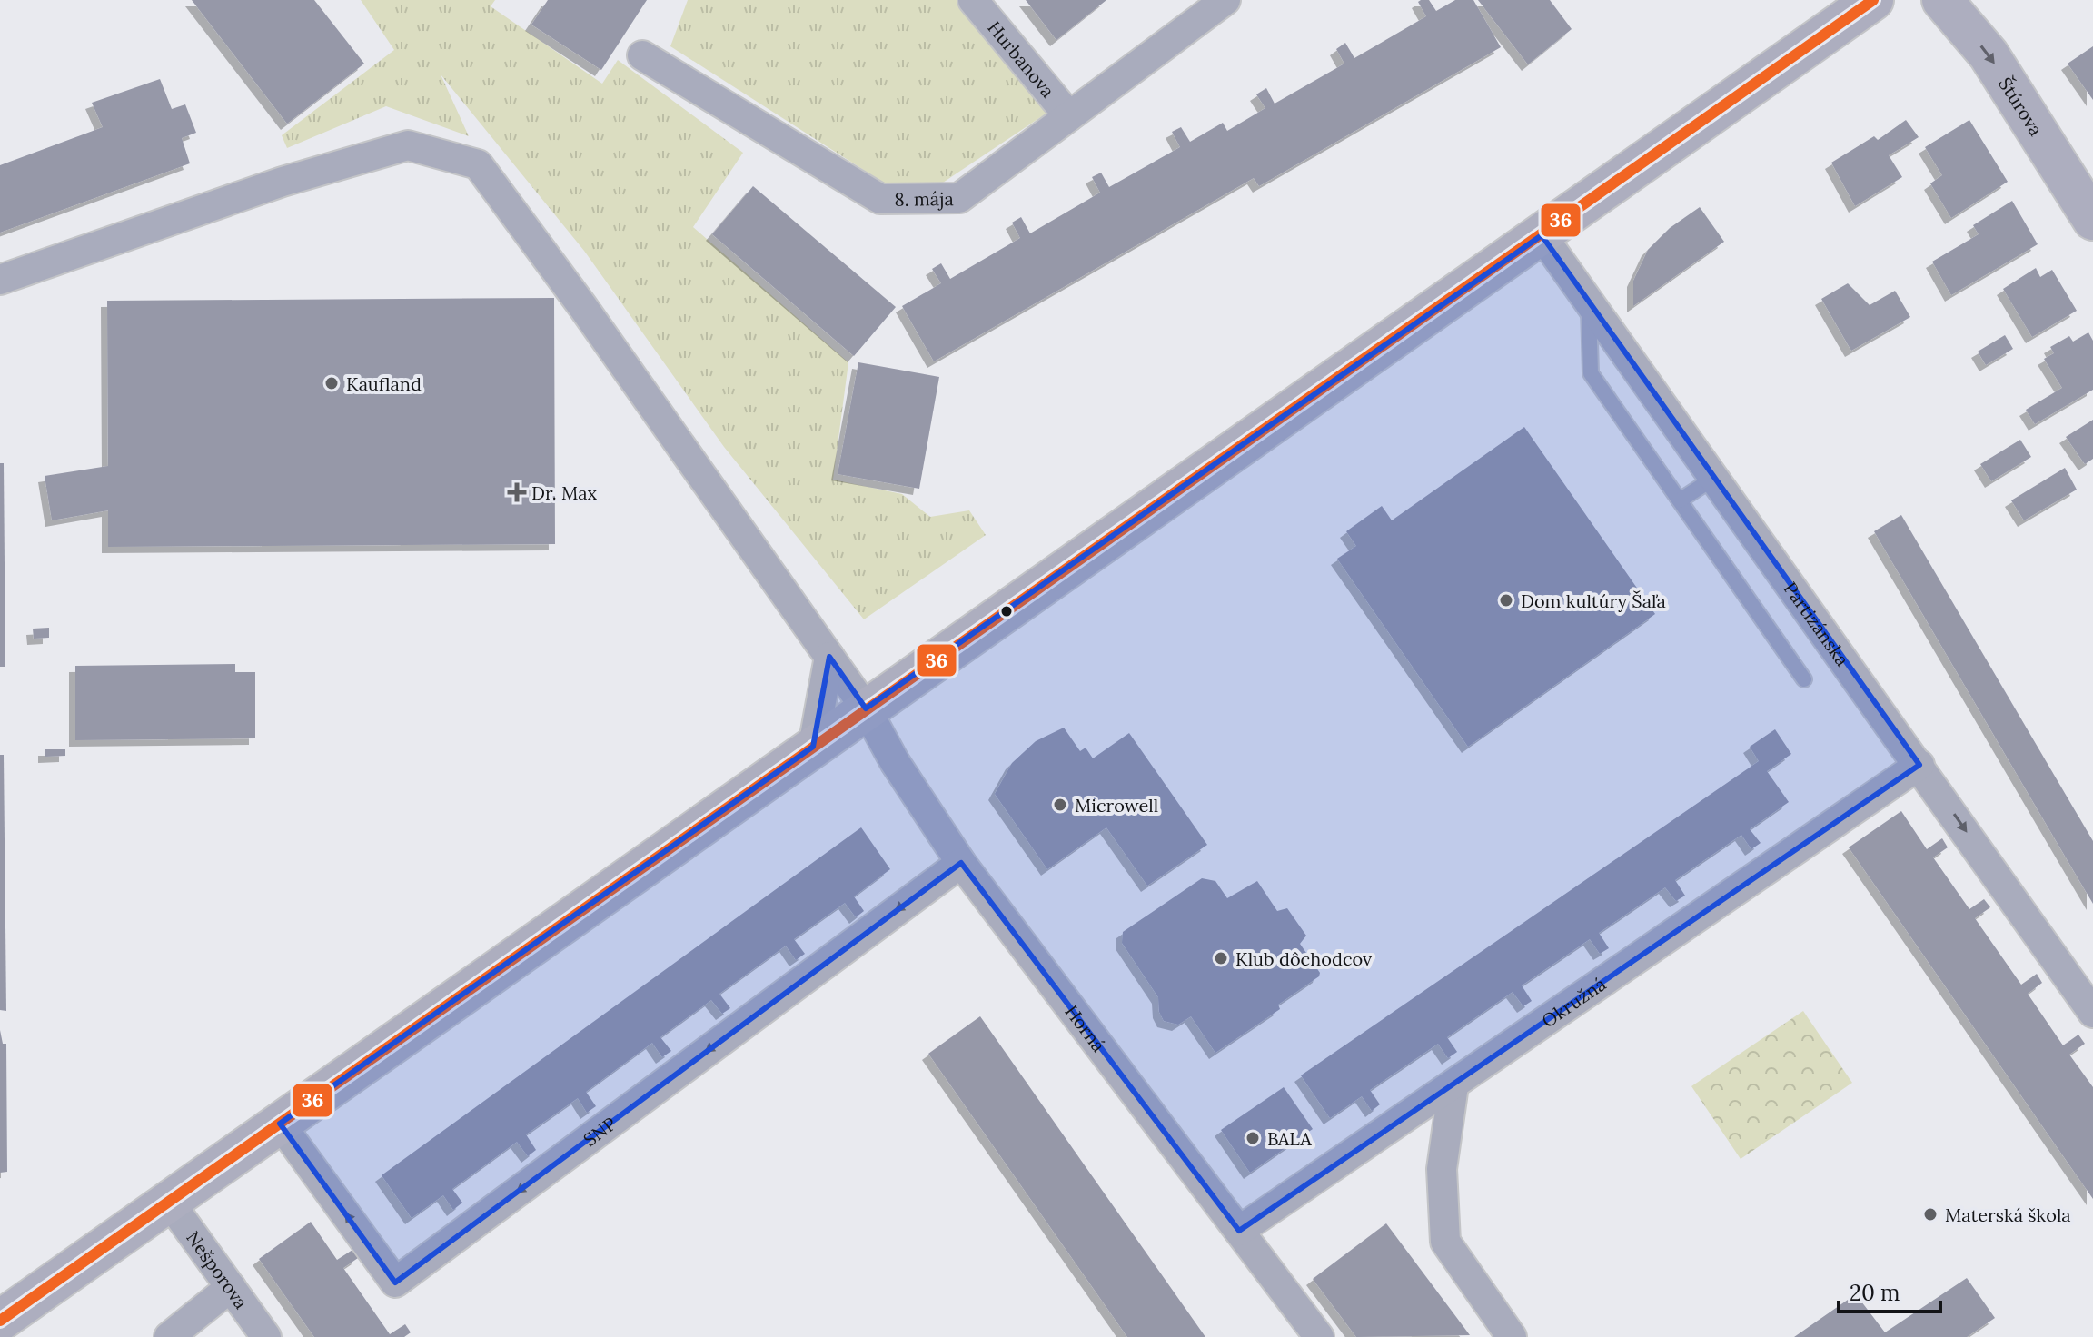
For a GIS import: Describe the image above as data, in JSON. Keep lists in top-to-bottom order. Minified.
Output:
{"streets":{"main road":["Štúrova"],"street":["Hurbanova","8. mája","Partizánska","Okružná","Horná","SNP","Nešporova"]},"crossings":[["Hurbanova","8. mája"],["Partizánska","Okružná"],["Okružná","Horná"],["Horná","SNP"]],"one_way":["Štúrova","SNP"],"places":{"other":["Kaufland","Dom kultúry Šaľa","Microwell","Klub dôchodcov","BALA","Materská škola"],"health":["Dr. Max"]},"lines":["transit line 36"],"scale_bar":"20 m"}
